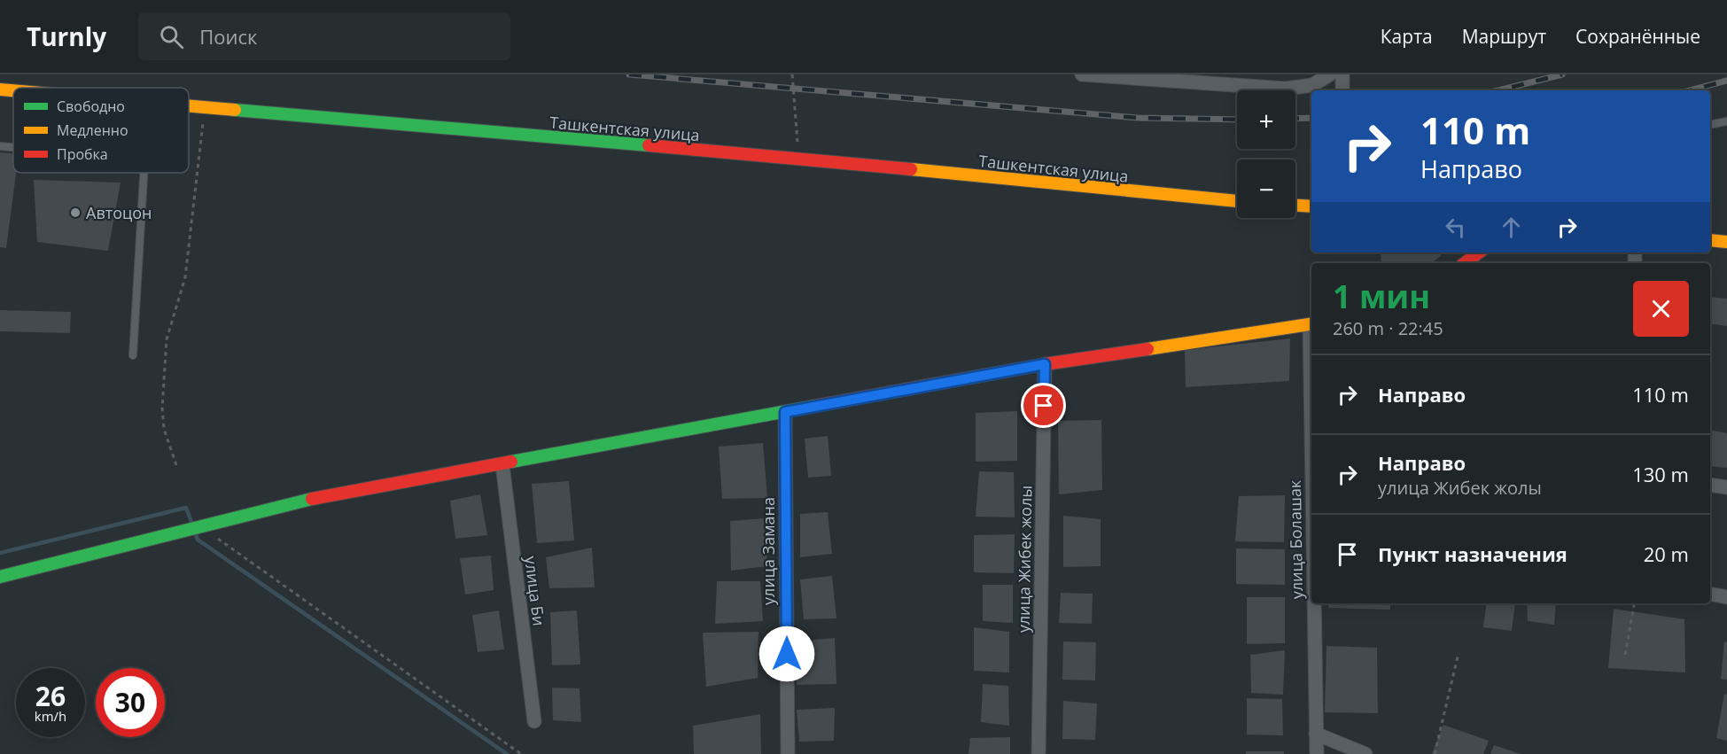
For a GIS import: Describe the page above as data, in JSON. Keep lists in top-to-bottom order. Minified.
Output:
{"streets":{"main road":["Ташкентская улица"],"street":["улица Болашак","улица Замана","улица Жибек жолы","улица Би"]},"places":["Автоцон"],"legend":["Свободно","Медленно","Пробка"],"page":{"header":"Turnly","search":"Поиск","nav":["Карта","Маршрут","Сохранённые"],"map_buttons":["+","−"],"turn":["110 m","Направо"],"heading":["1 мин","260 m · 22:45"],"list":[{"name":"Направо","value":"110 m"},{"name":"Направо","note":"улица Жибек жолы","value":"130 m"},{"name":"Пункт назначения","value":"20 m"}],"speed":"26 km/h","limit":"30"}}
